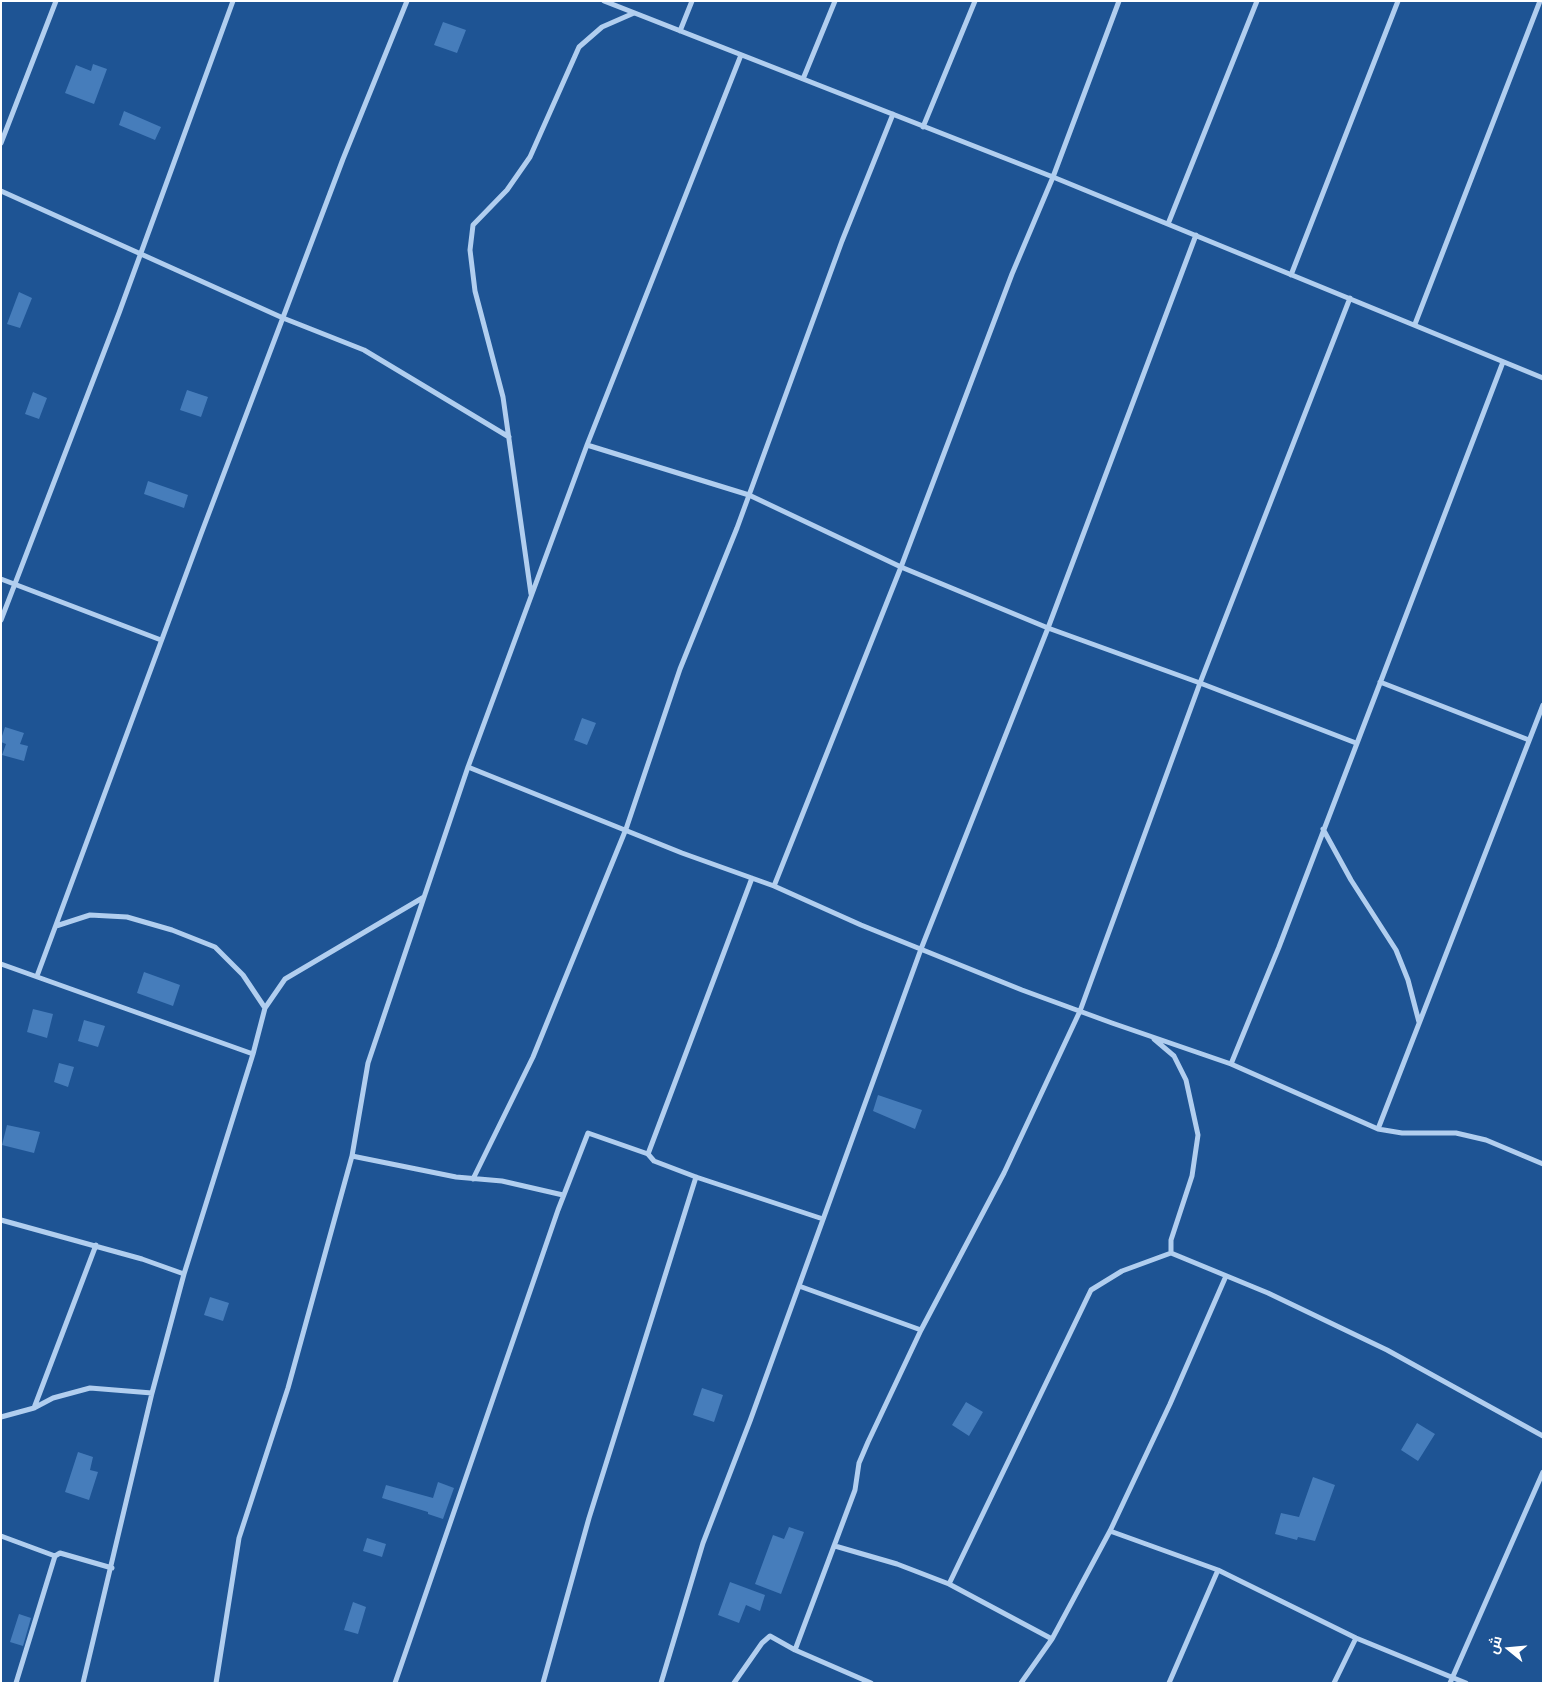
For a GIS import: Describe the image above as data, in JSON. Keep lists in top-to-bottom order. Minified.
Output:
{"north":"left"}
